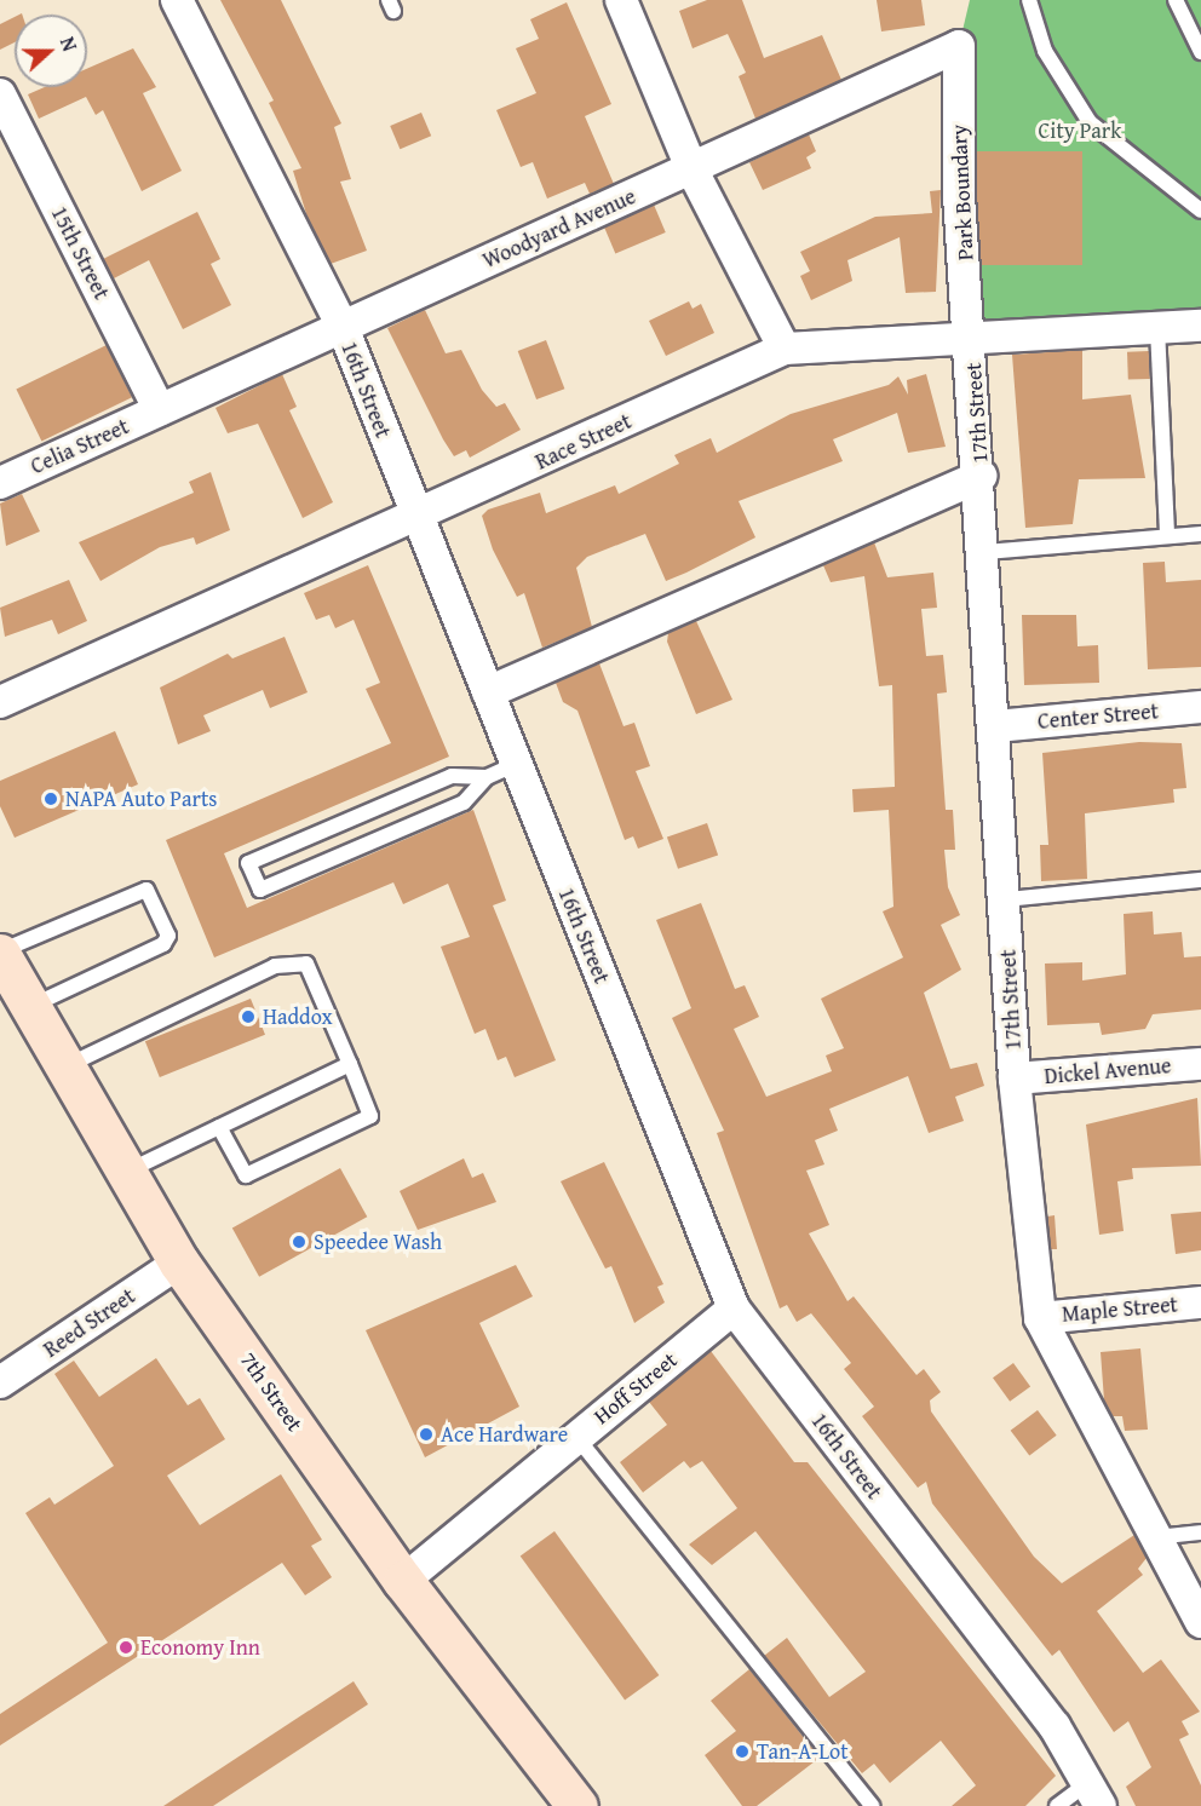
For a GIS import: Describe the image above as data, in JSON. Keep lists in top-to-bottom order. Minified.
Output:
{"streets":{"main road":["7th Street"],"street":["Park Boundary","Woodyard Avenue","15th Street","16th Street","17th Street","Race Street","Celia Street","Center Street","Dickel Avenue","Maple Street","Reed Street","Hoff Street"]},"crossings":[["Park Boundary","Woodyard Avenue"],["Park Boundary","17th Street"],["Park Boundary","Race Street"],["Woodyard Avenue","15th Street"],["Woodyard Avenue","16th Street"],["Woodyard Avenue","Celia Street"],["15th Street","Celia Street"],["16th Street","Race Street"],["16th Street","Hoff Street"],["17th Street","Race Street"],["17th Street","Center Street"],["17th Street","Dickel Avenue"],["17th Street","Maple Street"],["Reed Street","7th Street"],["Hoff Street","7th Street"]],"parks":["City Park"],"places":["NAPA Auto Parts","Haddox","Speedee Wash","Ace Hardware","Economy Inn","Tan-A-Lot"],"north":"right"}
